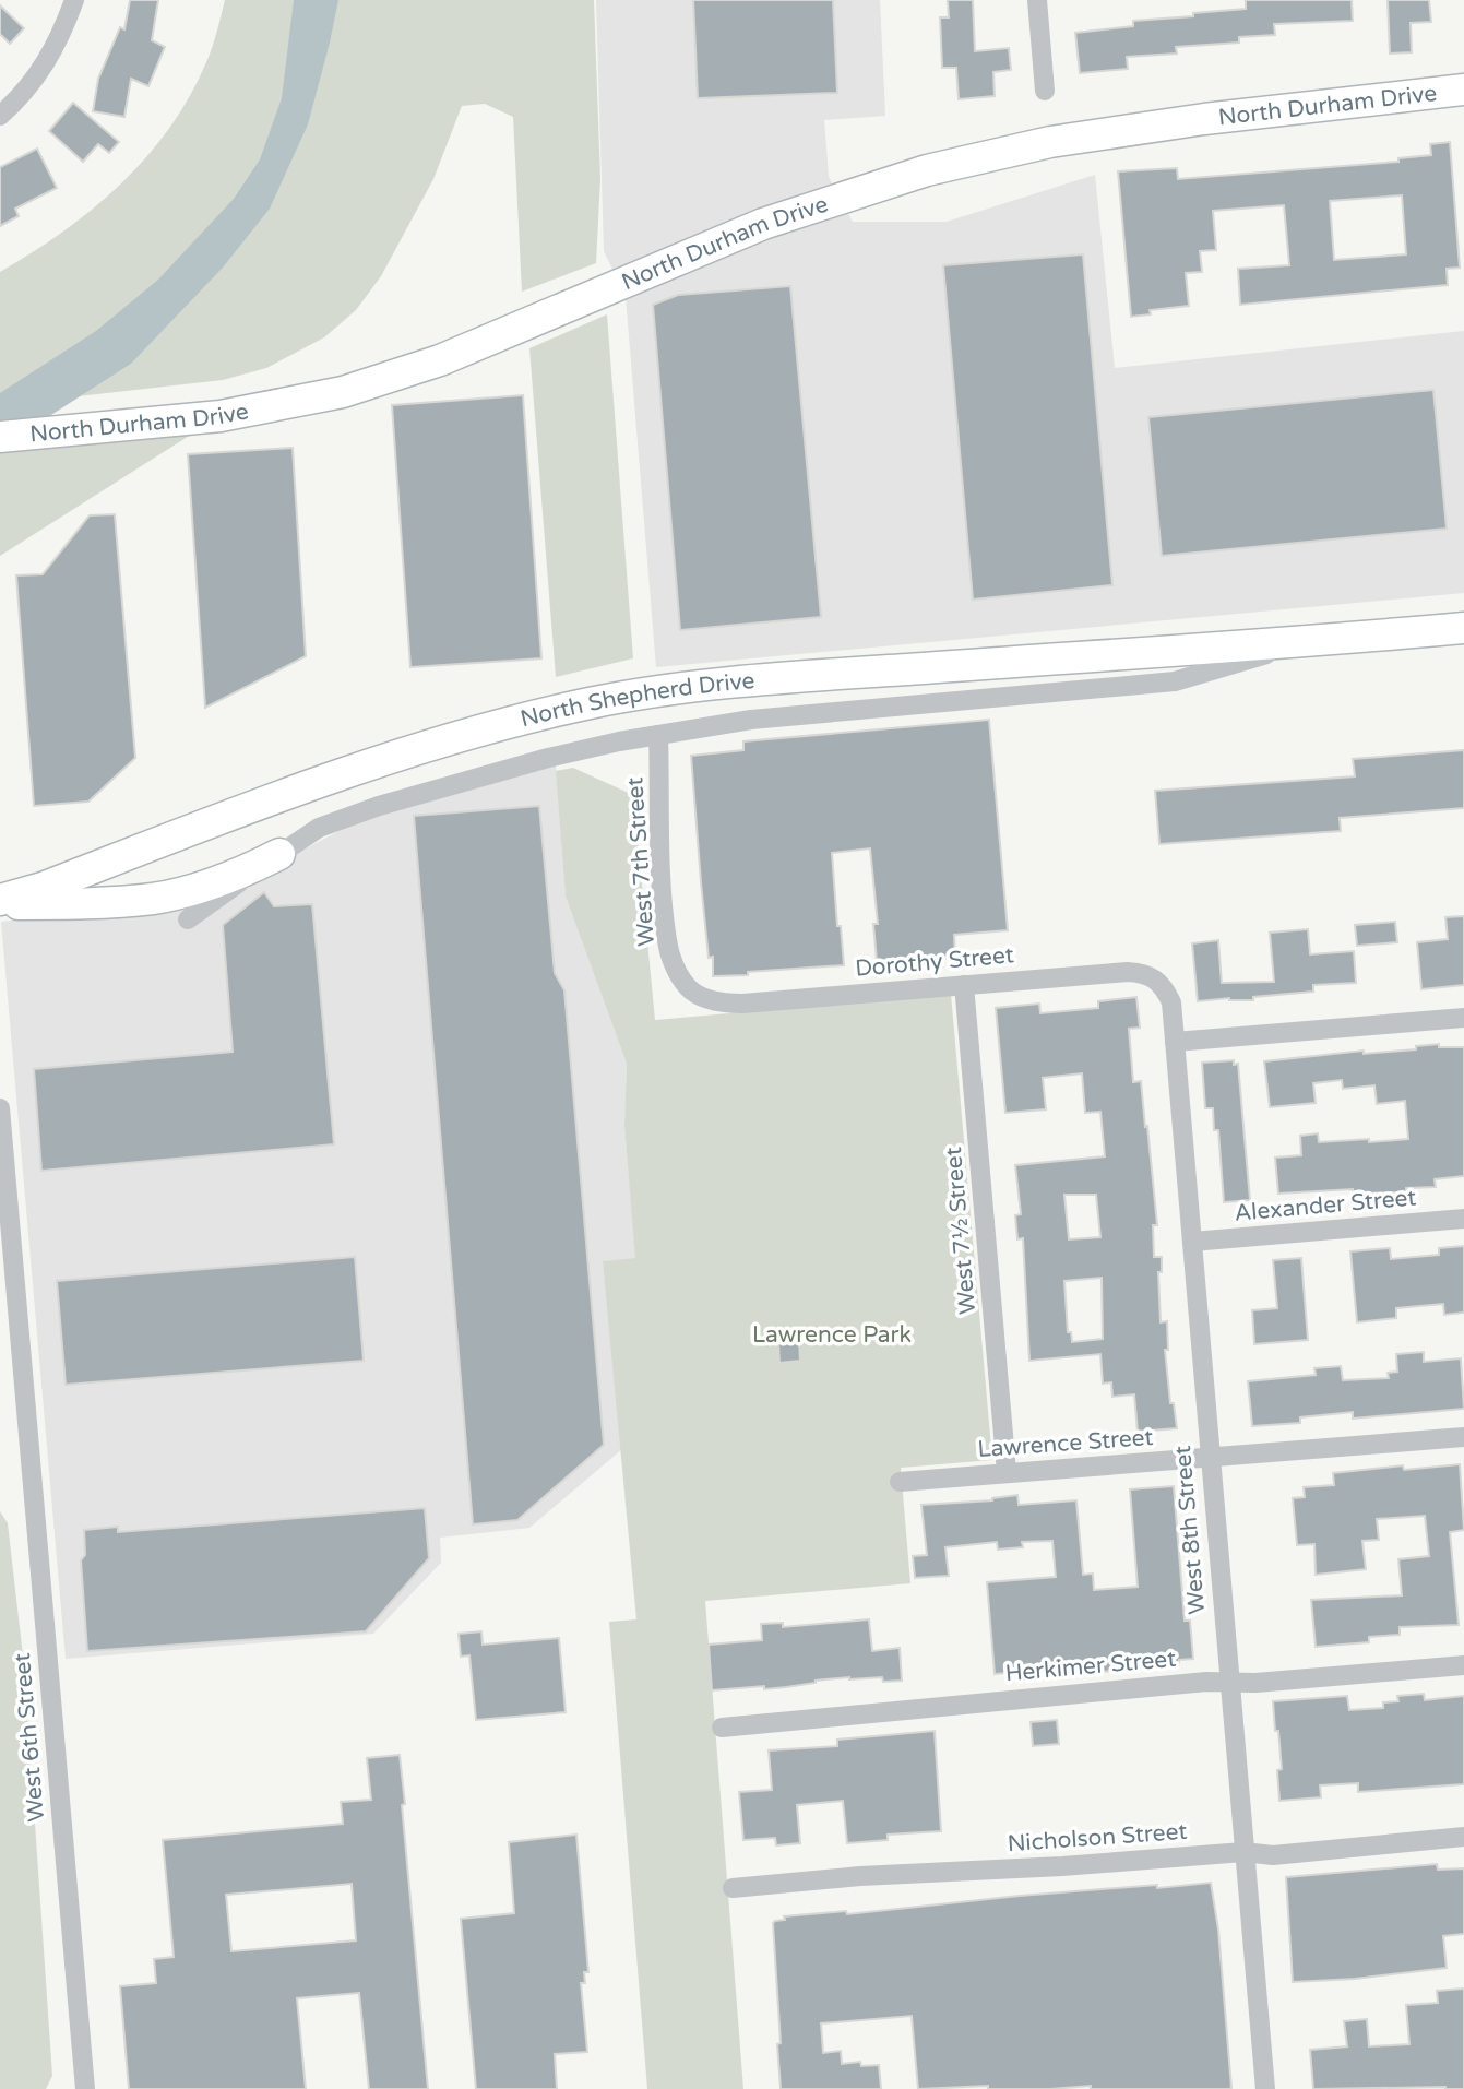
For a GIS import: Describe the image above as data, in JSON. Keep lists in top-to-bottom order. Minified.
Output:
{"streets":{"main road":["North Durham Drive","North Shepherd Drive"],"street":["West 7th Street","Dorothy Street","Alexander Street","West 7½ Street","Lawrence Street","West 8th Street","Herkimer Street","West 6th Street","Nicholson Street"]},"crossings":[["North Shepherd Drive","West 7th Street"],["West 7th Street","Dorothy Street"],["Dorothy Street","West 7½ Street"],["Dorothy Street","West 8th Street"],["Alexander Street","West 8th Street"],["West 7½ Street","Lawrence Street"],["Lawrence Street","West 8th Street"],["West 8th Street","Herkimer Street"],["West 8th Street","Nicholson Street"]],"parks":["Lawrence Park"]}
